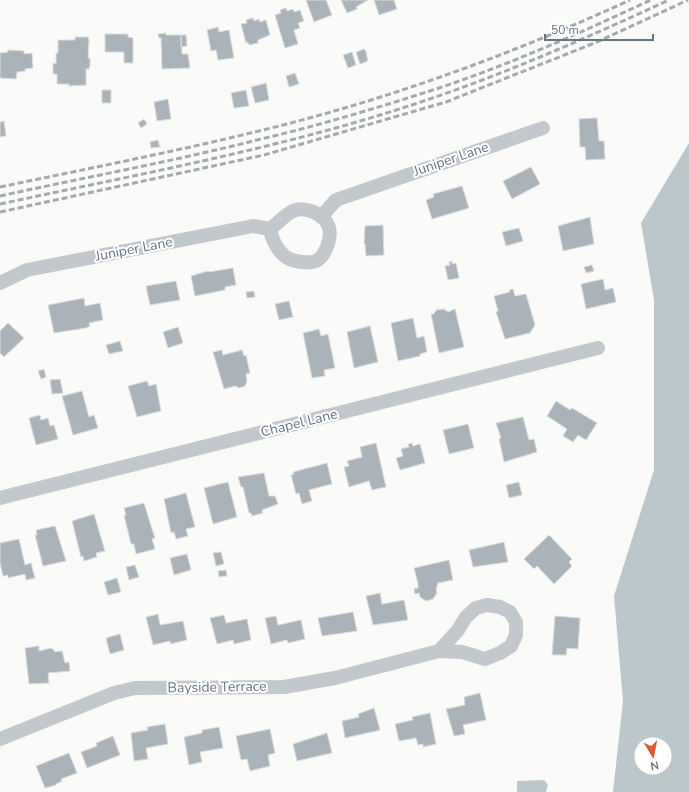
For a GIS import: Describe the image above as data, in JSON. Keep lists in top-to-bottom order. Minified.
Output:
{"streets":{"street":["Juniper Lane","Chapel Lane","Bayside Terrace"]},"scale_bar":"50 m","north":"bottom"}
